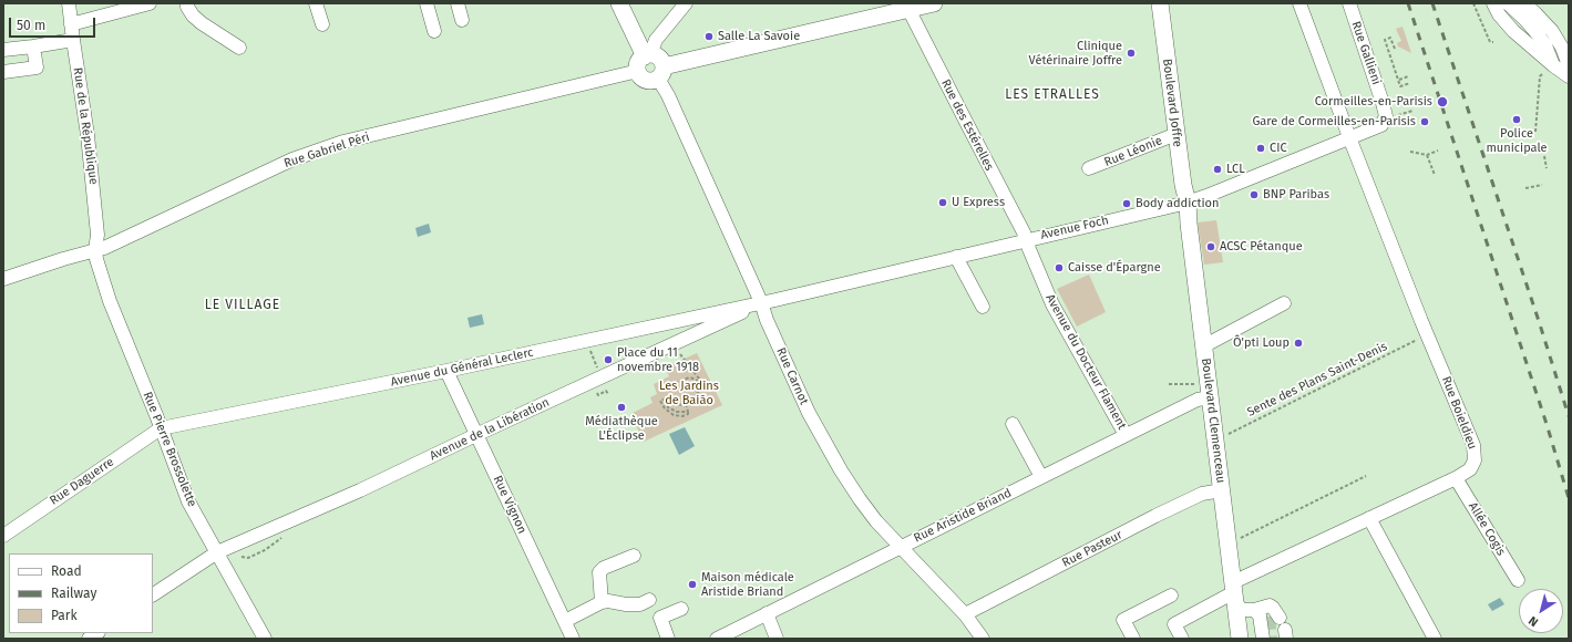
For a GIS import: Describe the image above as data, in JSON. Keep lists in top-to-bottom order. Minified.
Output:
{"streets":{"main road":["Boulevard Joffre","Boulevard Clemenceau"],"street":["Rue Gallieni","Rue des Estérelles","Rue de la République","Rue Gabriel Péri","Rue Léonie","Avenue Foch","Avenue du Docteur Flament","Avenue du Général Leclerc","Rue Carnot","Rue Boieldieu","Avenue de la Libération","Rue Pierre Brossolette","Rue Daguerre","Rue Vignon","Rue Aristide Briand","Allée Cogis","Rue Pasteur"],"path":["Sente des Plans Saint-Denis"]},"crossings":[["Rue Gallieni","Avenue Foch"],["Boulevard Joffre","Rue Léonie"],["Boulevard Joffre","Avenue Foch"],["Boulevard Joffre","Boulevard Clemenceau"],["Rue des Estérelles","Avenue Foch"],["Rue des Estérelles","Avenue du Docteur Flament"],["Rue de la République","Rue Gabriel Péri"],["Rue de la République","Rue Pierre Brossolette"],["Rue Gabriel Péri","Rue Pierre Brossolette"],["Avenue Foch","Avenue du Docteur Flament"],["Avenue Foch","Avenue du Général Leclerc"],["Avenue Foch","Rue Carnot"],["Avenue Foch","Rue Boieldieu"],["Avenue Foch","Boulevard Clemenceau"],["Avenue Foch","Avenue de la Libération"],["Avenue du Docteur Flament","Rue Aristide Briand"],["Avenue du Général Leclerc","Rue Carnot"],["Avenue du Général Leclerc","Avenue de la Libération"],["Avenue du Général Leclerc","Rue Pierre Brossolette"],["Avenue du Général Leclerc","Rue Daguerre"],["Avenue du Général Leclerc","Rue Vignon"],["Rue Carnot","Avenue de la Libération"],["Rue Carnot","Rue Aristide Briand"],["Rue Carnot","Rue Pasteur"],["Sente des Plans Saint-Denis","Rue Boieldieu"],["Sente des Plans Saint-Denis","Boulevard Clemenceau"],["Rue Boieldieu","Boulevard Clemenceau"],["Rue Boieldieu","Allée Cogis"],["Boulevard Clemenceau","Rue Aristide Briand"],["Boulevard Clemenceau","Rue Pasteur"],["Avenue de la Libération","Rue Pierre Brossolette"],["Avenue de la Libération","Rue Vignon"],["Rue Pierre Brossolette","Rue Daguerre"]],"districts":["LES ETRALLES","LE VILLAGE"],"parks":["Les Jardins de Baião"],"places":["Salle La Savoie","Clinique Vétérinaire Joffre","Cormeilles-en-Parisis","Police municipale","Gare de Cormeilles-en-Parisis","CIC","LCL","BNP Paribas","U Express","Body addiction","ACSC Pétanque","Caisse d'Épargne","Ô'pti Loup","Place du 11 novembre 1918","Médiathèque L'Éclipse","Maison médicale Aristide Briand"],"legend":["Road","Railway","Park"],"scale_bar":"50 m","north":"bottom left"}
